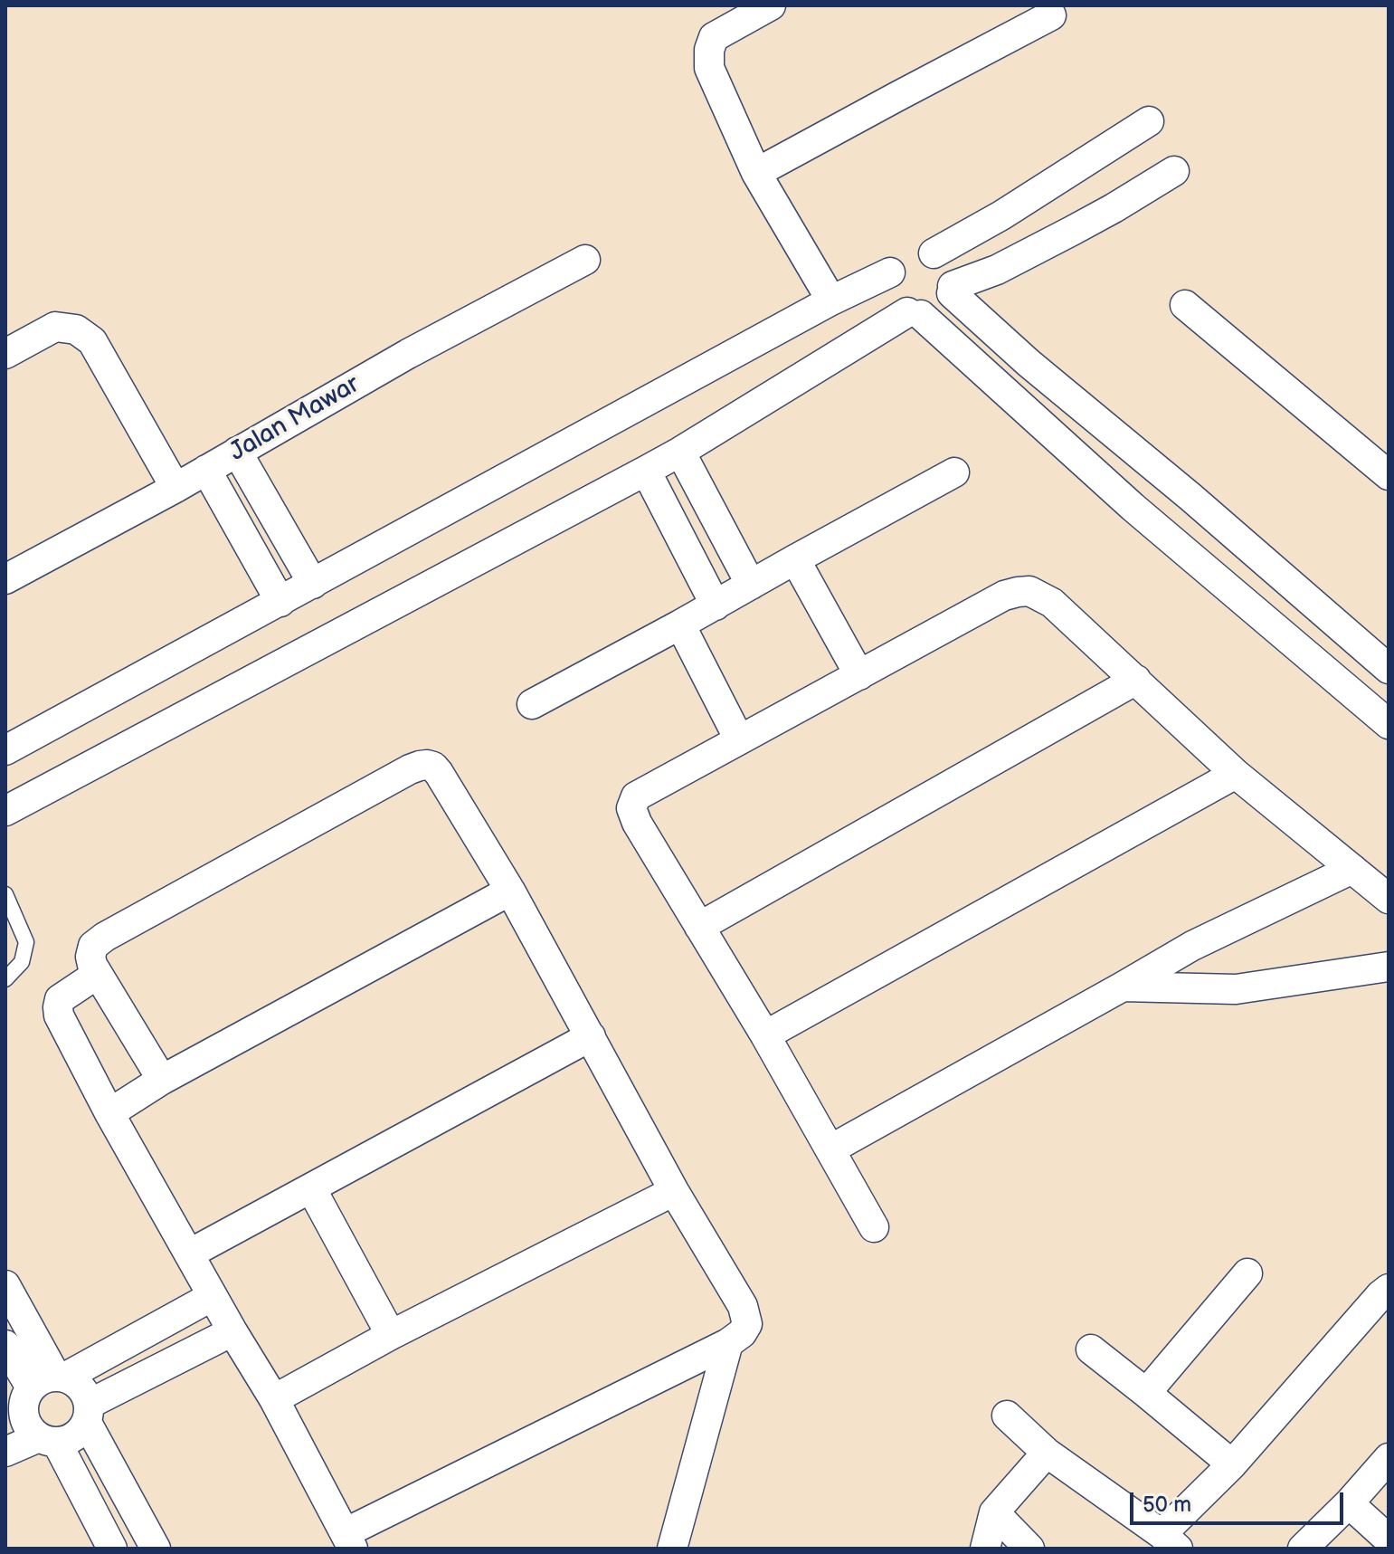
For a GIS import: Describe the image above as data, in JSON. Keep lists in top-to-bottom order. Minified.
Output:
{"streets":{"street":["Jalan Mawar"]},"scale_bar":"50 m"}
